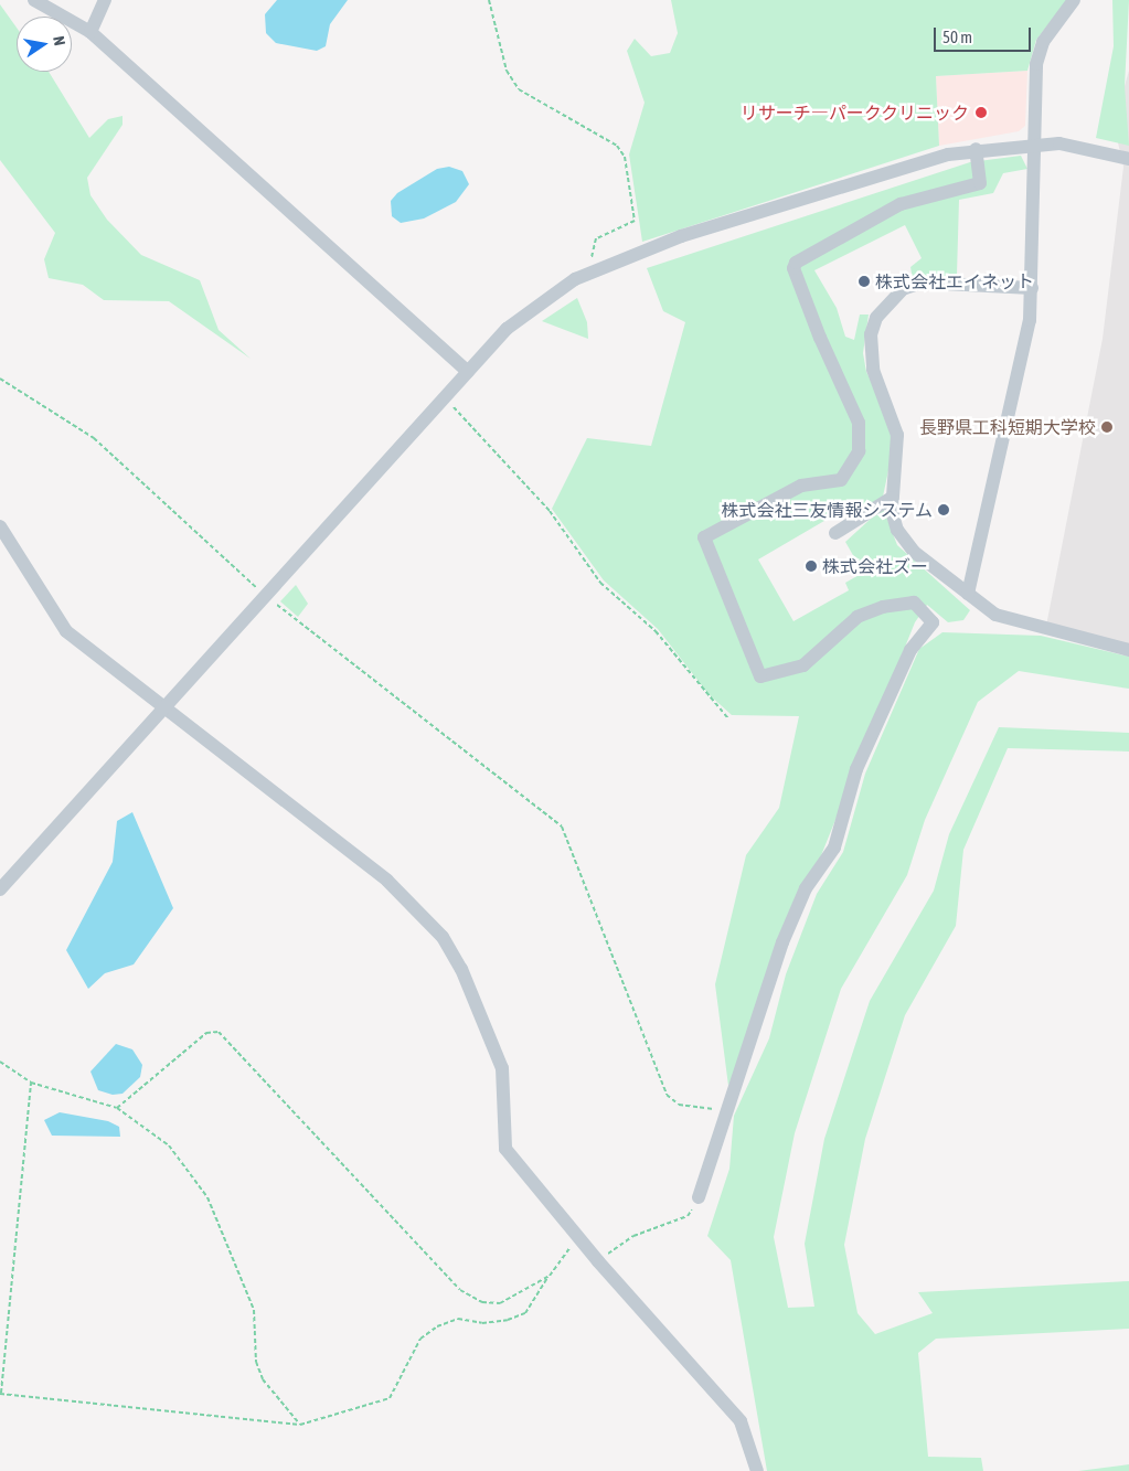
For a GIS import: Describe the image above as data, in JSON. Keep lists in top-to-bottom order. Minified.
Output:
{"places":["リサーチ―パーククリニック","株式会社エイネット","長野県工科短期大学校","株式会社三友情報システム","株式会社ズー"],"scale_bar":"50 m","north":"right"}
